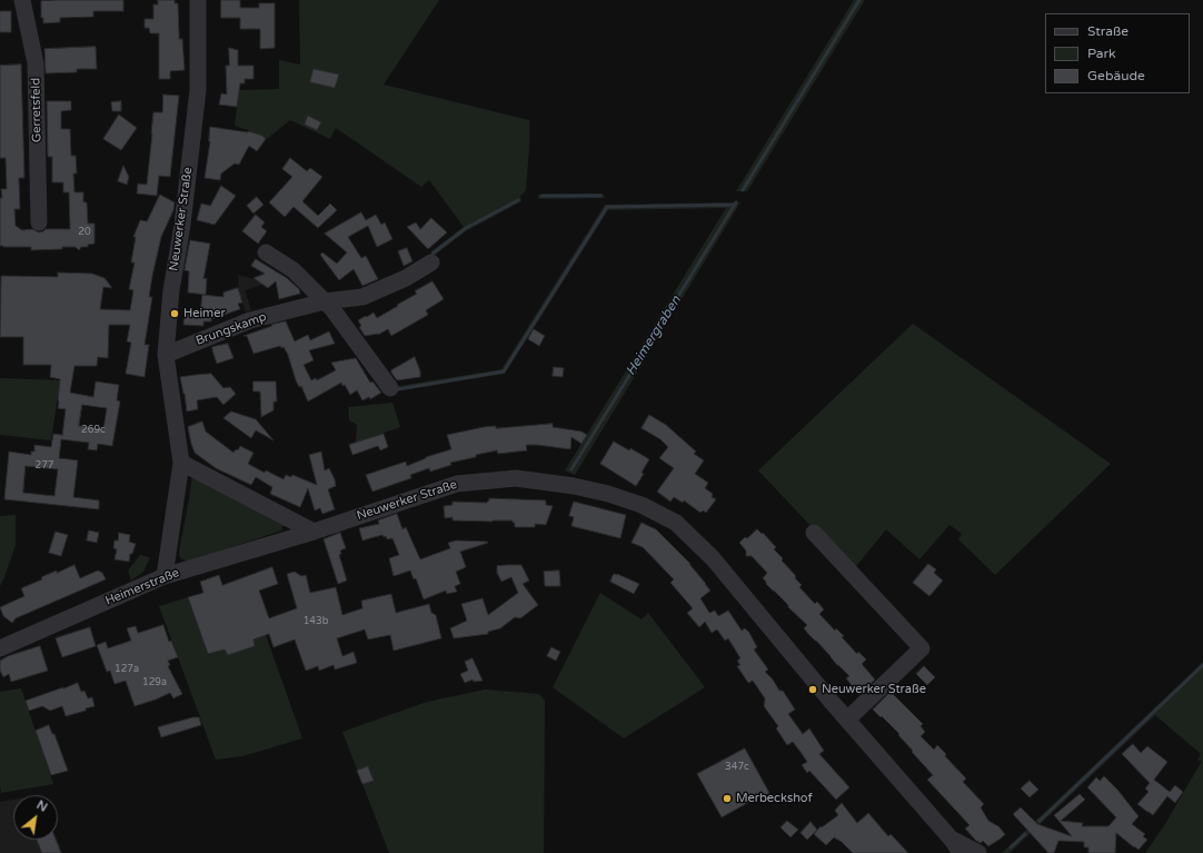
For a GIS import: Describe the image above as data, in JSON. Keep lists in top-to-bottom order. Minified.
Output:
{"streets":{"street":["Gerretsfeld","Neuwerker Straße","Brungskamp","Heimerstraße"]},"crossings":[["Neuwerker Straße","Brungskamp"],["Neuwerker Straße","Heimerstraße"]],"water":["Heimergraben"],"places":["Heimer","Neuwerker Straße","Merbeckshof"],"house_numbers":["20","269c","277","143b","127a","129a","347c"],"legend":["Straße","Park","Gebäude"],"north":"top right"}
